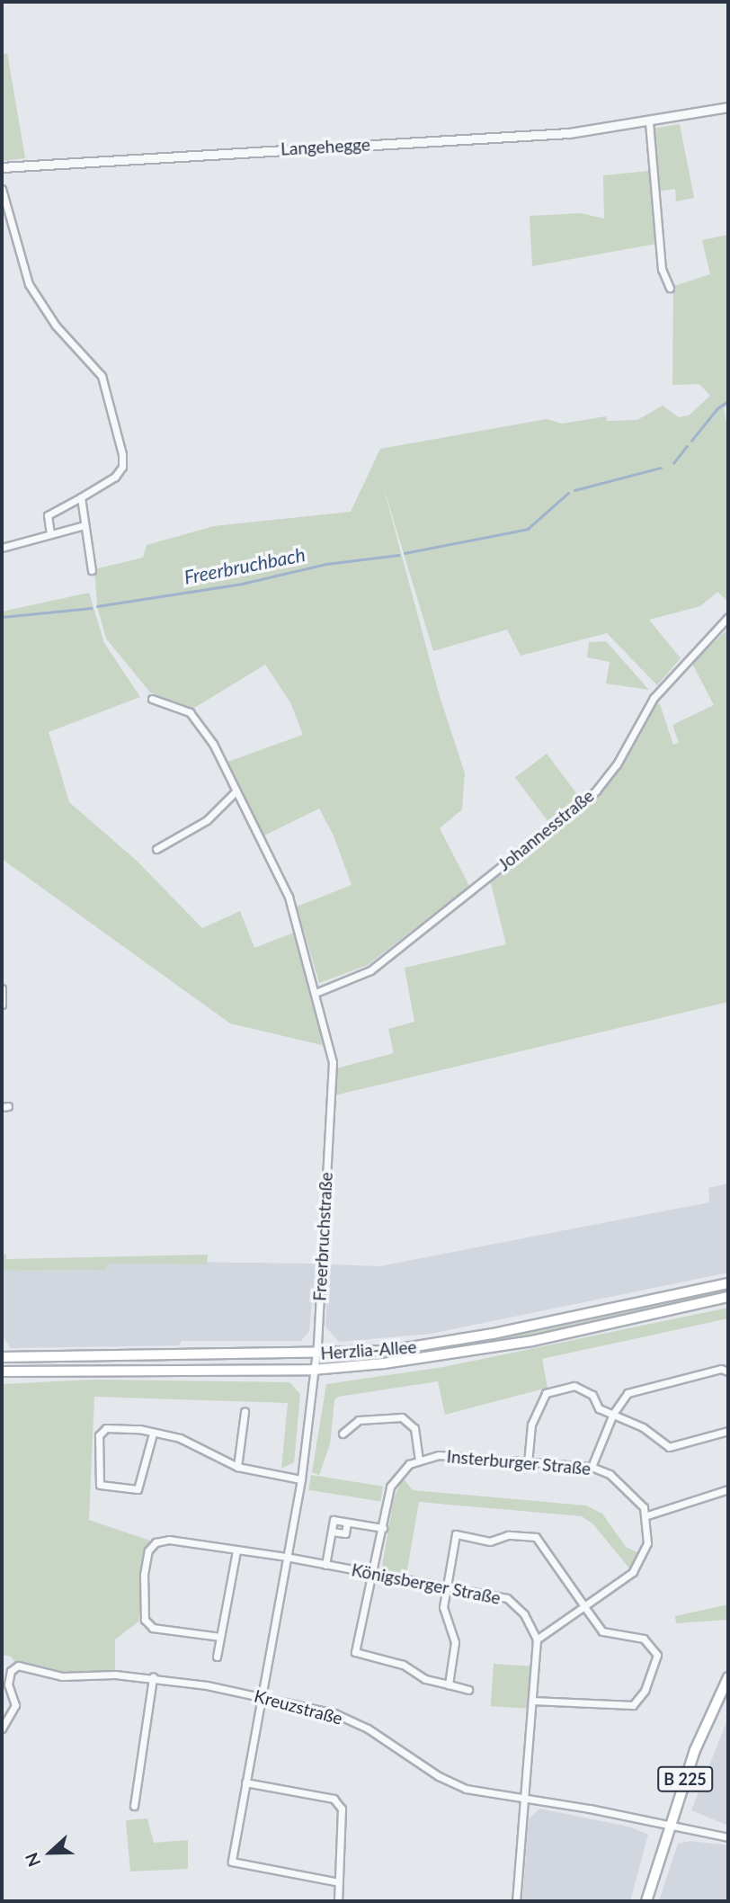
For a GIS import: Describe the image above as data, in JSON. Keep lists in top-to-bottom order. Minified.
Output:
{"streets":{"main road":["Herzlia-Allee","B 225"],"street":["Langehegge","Johannesstraße","Freerbruchstraße","Insterburger Straße","Königsberger Straße","Kreuzstraße"]},"crossings":[["Johannesstraße","Freerbruchstraße"],["Freerbruchstraße","Herzlia-Allee"],["Freerbruchstraße","Königsberger Straße"],["Freerbruchstraße","Kreuzstraße"],["Kreuzstraße","B 225"]],"water":["Freerbruchbach"],"north":"left"}
